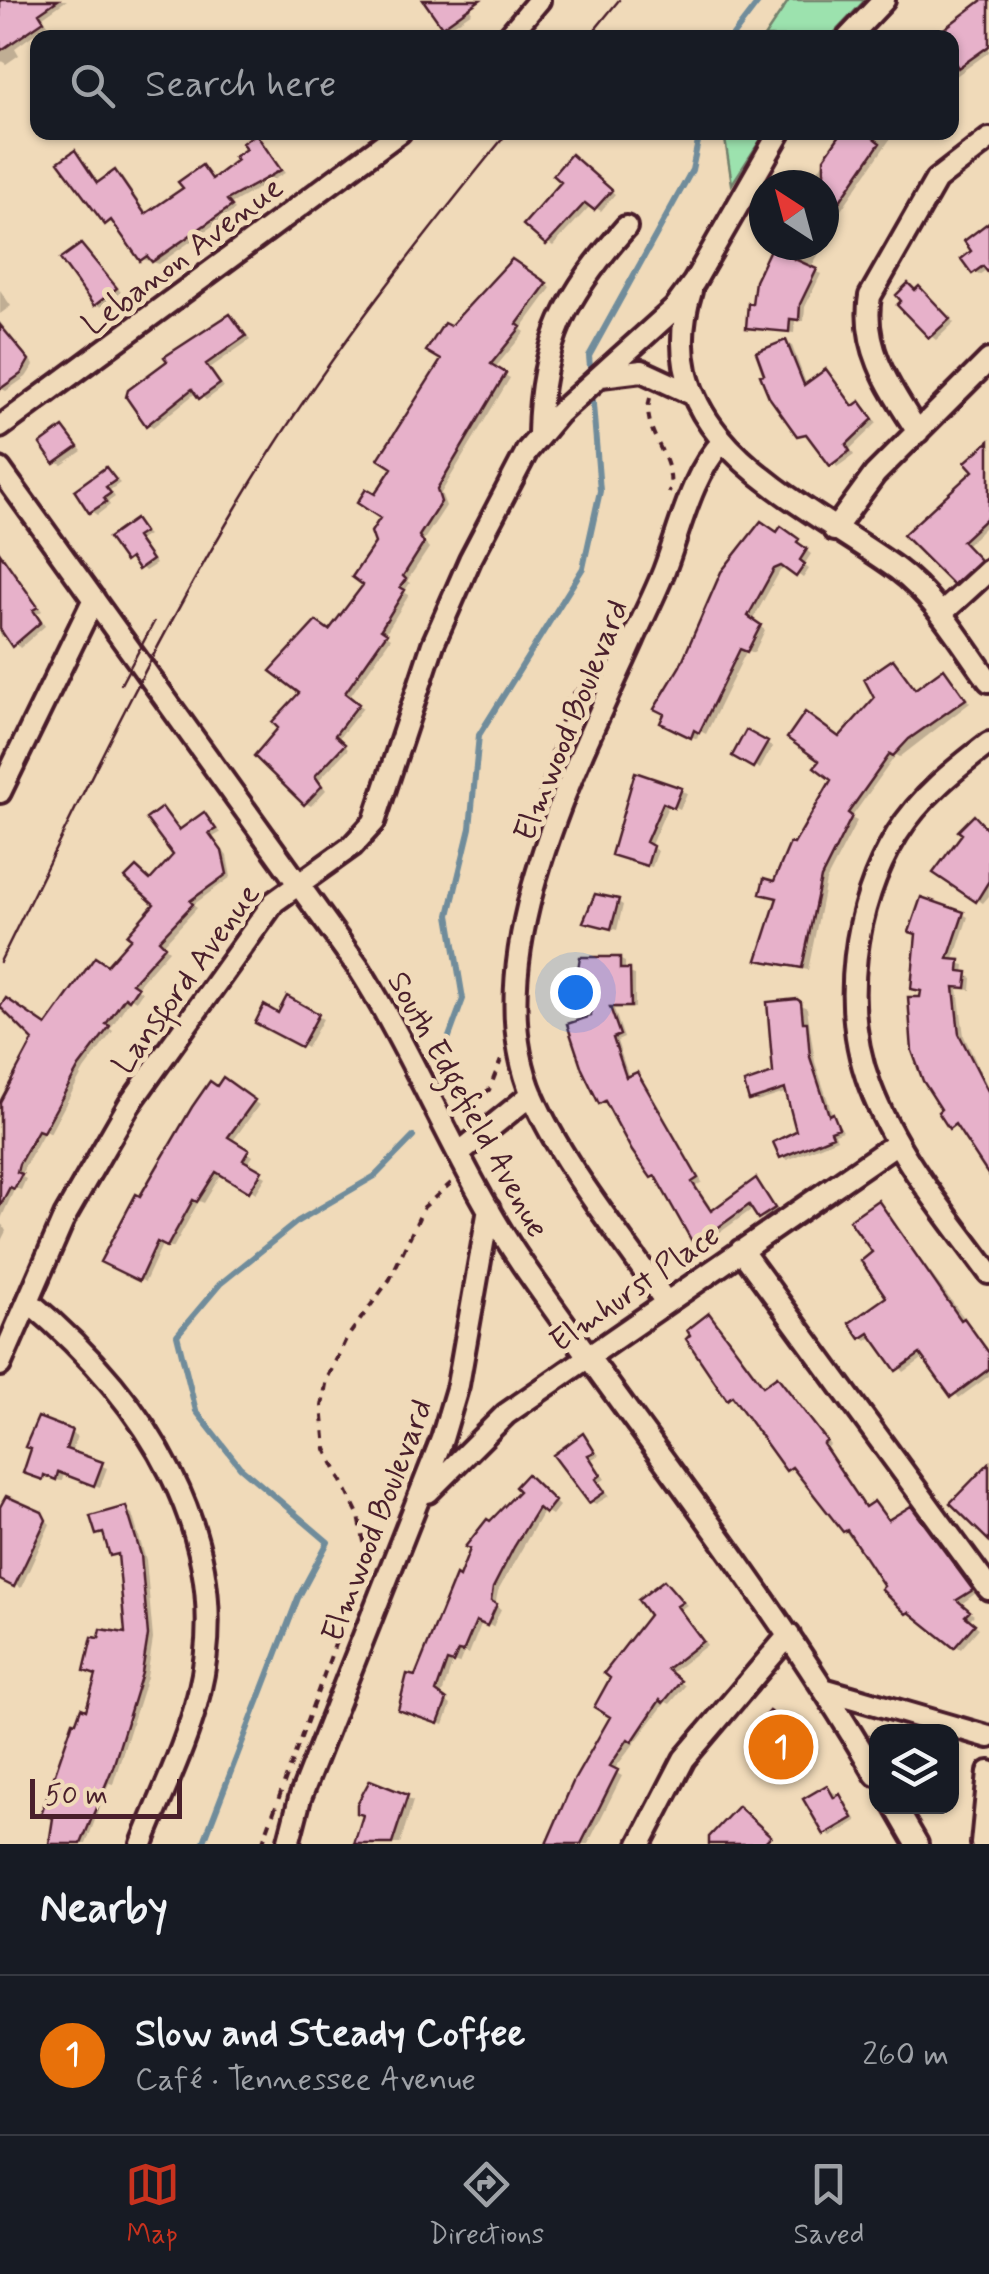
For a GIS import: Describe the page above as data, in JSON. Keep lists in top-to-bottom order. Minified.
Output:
{"streets":{"street":["Lebanon Avenue","Elmwood Boulevard","Lansford Avenue","South Edgefield Avenue","Elmhurst Place"]},"crossings":[["Elmwood Boulevard","South Edgefield Avenue"],["Elmwood Boulevard","Elmhurst Place"],["Lansford Avenue","South Edgefield Avenue"],["South Edgefield Avenue","Elmhurst Place"]],"scale_bar":"50 m","north":"top left","page":{"search":"Search here","pins":"1","scale":"50 m","heading":"Nearby","list":[{"mark":"1","name":"Slow and Steady Coffee","note":"Café · Tennessee Avenue","value":"260 m"}],"nav":["Map","Directions","Saved"]}}
